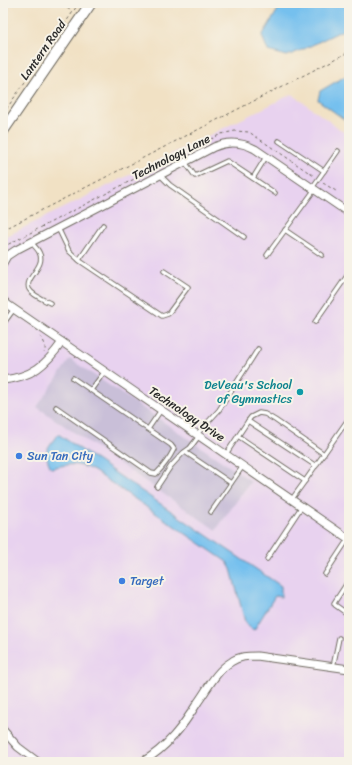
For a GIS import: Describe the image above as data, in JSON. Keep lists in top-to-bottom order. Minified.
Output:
{"streets":{"street":["Lantern Road","Technology Lane","Technology Drive"]},"places":["DeVeau's School of Gymnastics","Sun Tan City","Target"]}
